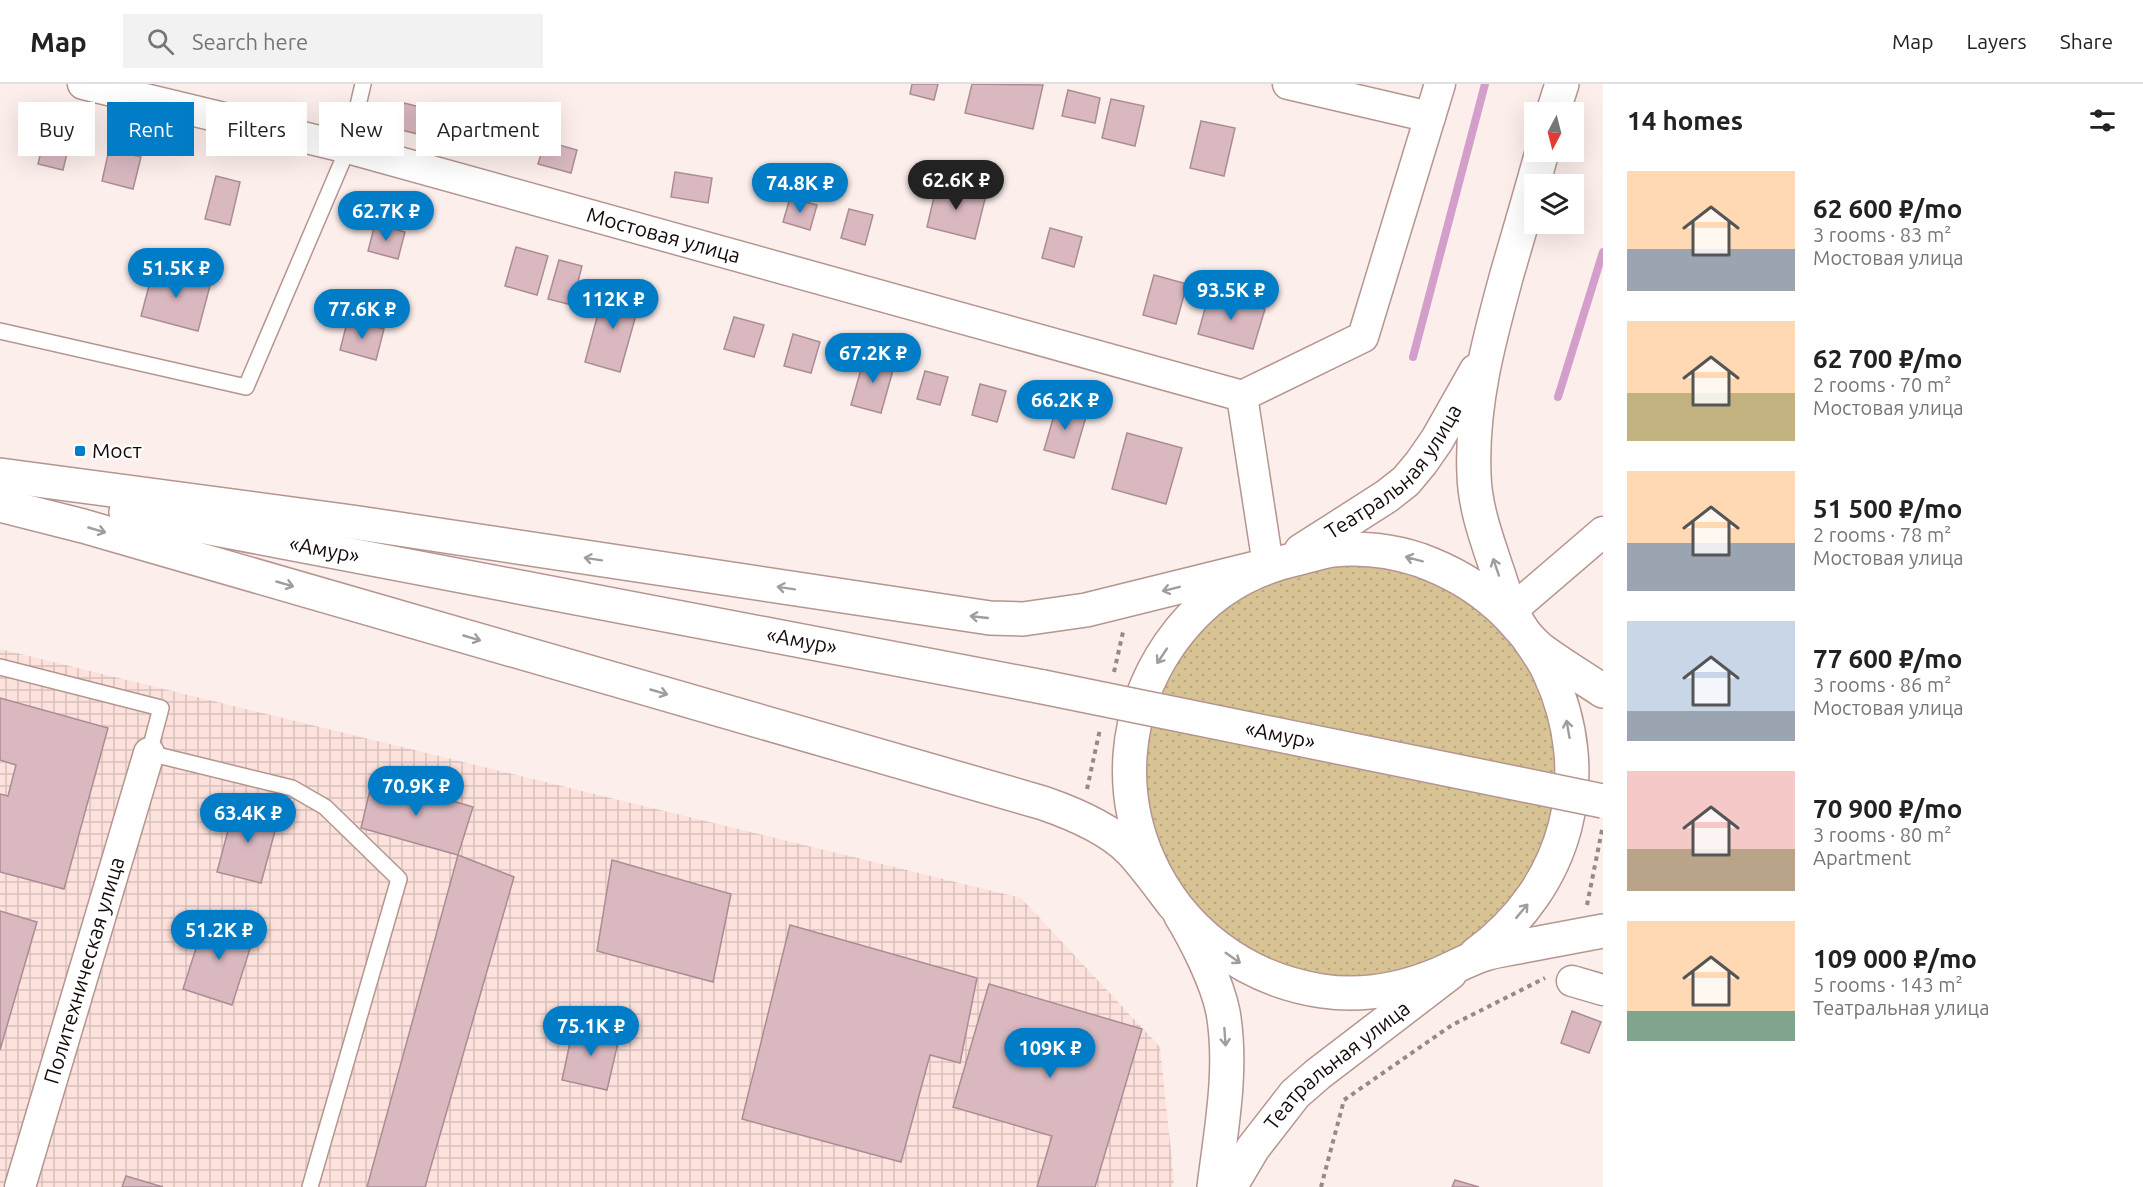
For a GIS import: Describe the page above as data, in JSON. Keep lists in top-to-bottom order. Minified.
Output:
{"streets":{"main road":["Театральная улица","«Амур»"],"street":["Мостовая улица","Политехническая улица"]},"places":{"transit":["Мост"]},"north":"bottom","page":{"header":"Map","search":"Search here","nav":["Map","Layers","Share"],"heading":"14 homes","chip":["Buy","Rent","Filters","New","Apartment"],"list":[{"name":"62 600 ₽/mo","note":"3 rooms · 83 m² · Мостовая улица"},{"name":"62 700 ₽/mo","note":"2 rooms · 70 m² · Мостовая улица"},{"name":"51 500 ₽/mo","note":"2 rooms · 78 m² · Мостовая улица"},{"name":"77 600 ₽/mo","note":"3 rooms · 86 m² · Мостовая улица"},{"name":"70 900 ₽/mo","note":"3 rooms · 80 m² · Apartment"},{"name":"109 000 ₽/mo","note":"5 rooms · 143 m² · Театральная улица"}],"price":["62.6K ₽","74.8K ₽","62.7K ₽","51.5K ₽","93.5K ₽","112K ₽","77.6K ₽","67.2K ₽","66.2K ₽","70.9K ₽","63.4K ₽","51.2K ₽","75.1K ₽","109K ₽"]}}
